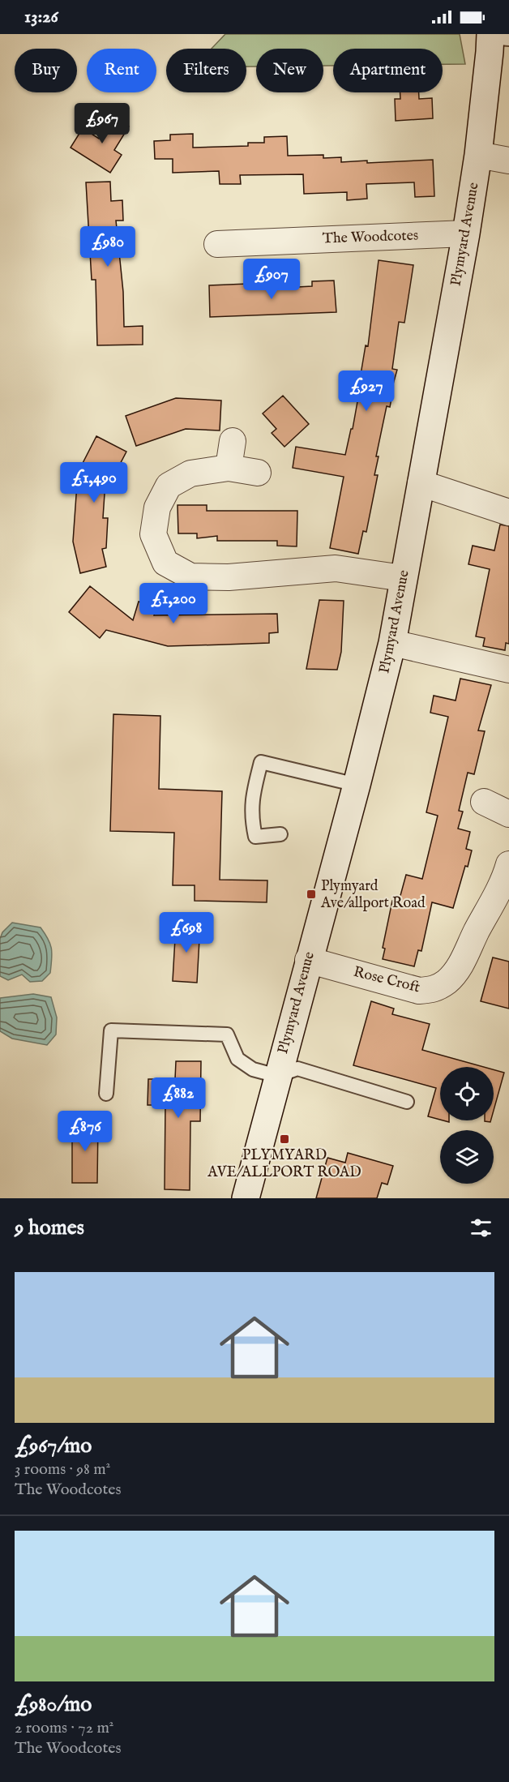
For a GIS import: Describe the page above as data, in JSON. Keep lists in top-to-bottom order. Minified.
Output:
{"streets":{"street":["Plymyard Avenue","The Woodcotes","Rose Croft"]},"crossings":[["Plymyard Avenue","The Woodcotes"],["Plymyard Avenue","Rose Croft"]],"places":{"transit":["Plymyard Ave/allport Road","PLYMYARD AVE/ALLPORT ROAD"]},"page":{"status":"13:26","chip":["Buy","Rent","Filters","New","Apartment"],"price":["£967","£980","£907","£927","£1,490","£1,200","£698","£882","£876"],"heading":"9 homes","list":[{"name":"£967/mo","note":"3 rooms · 98 m² · The Woodcotes"},{"name":"£980/mo","note":"2 rooms · 72 m² · The Woodcotes"}]}}
